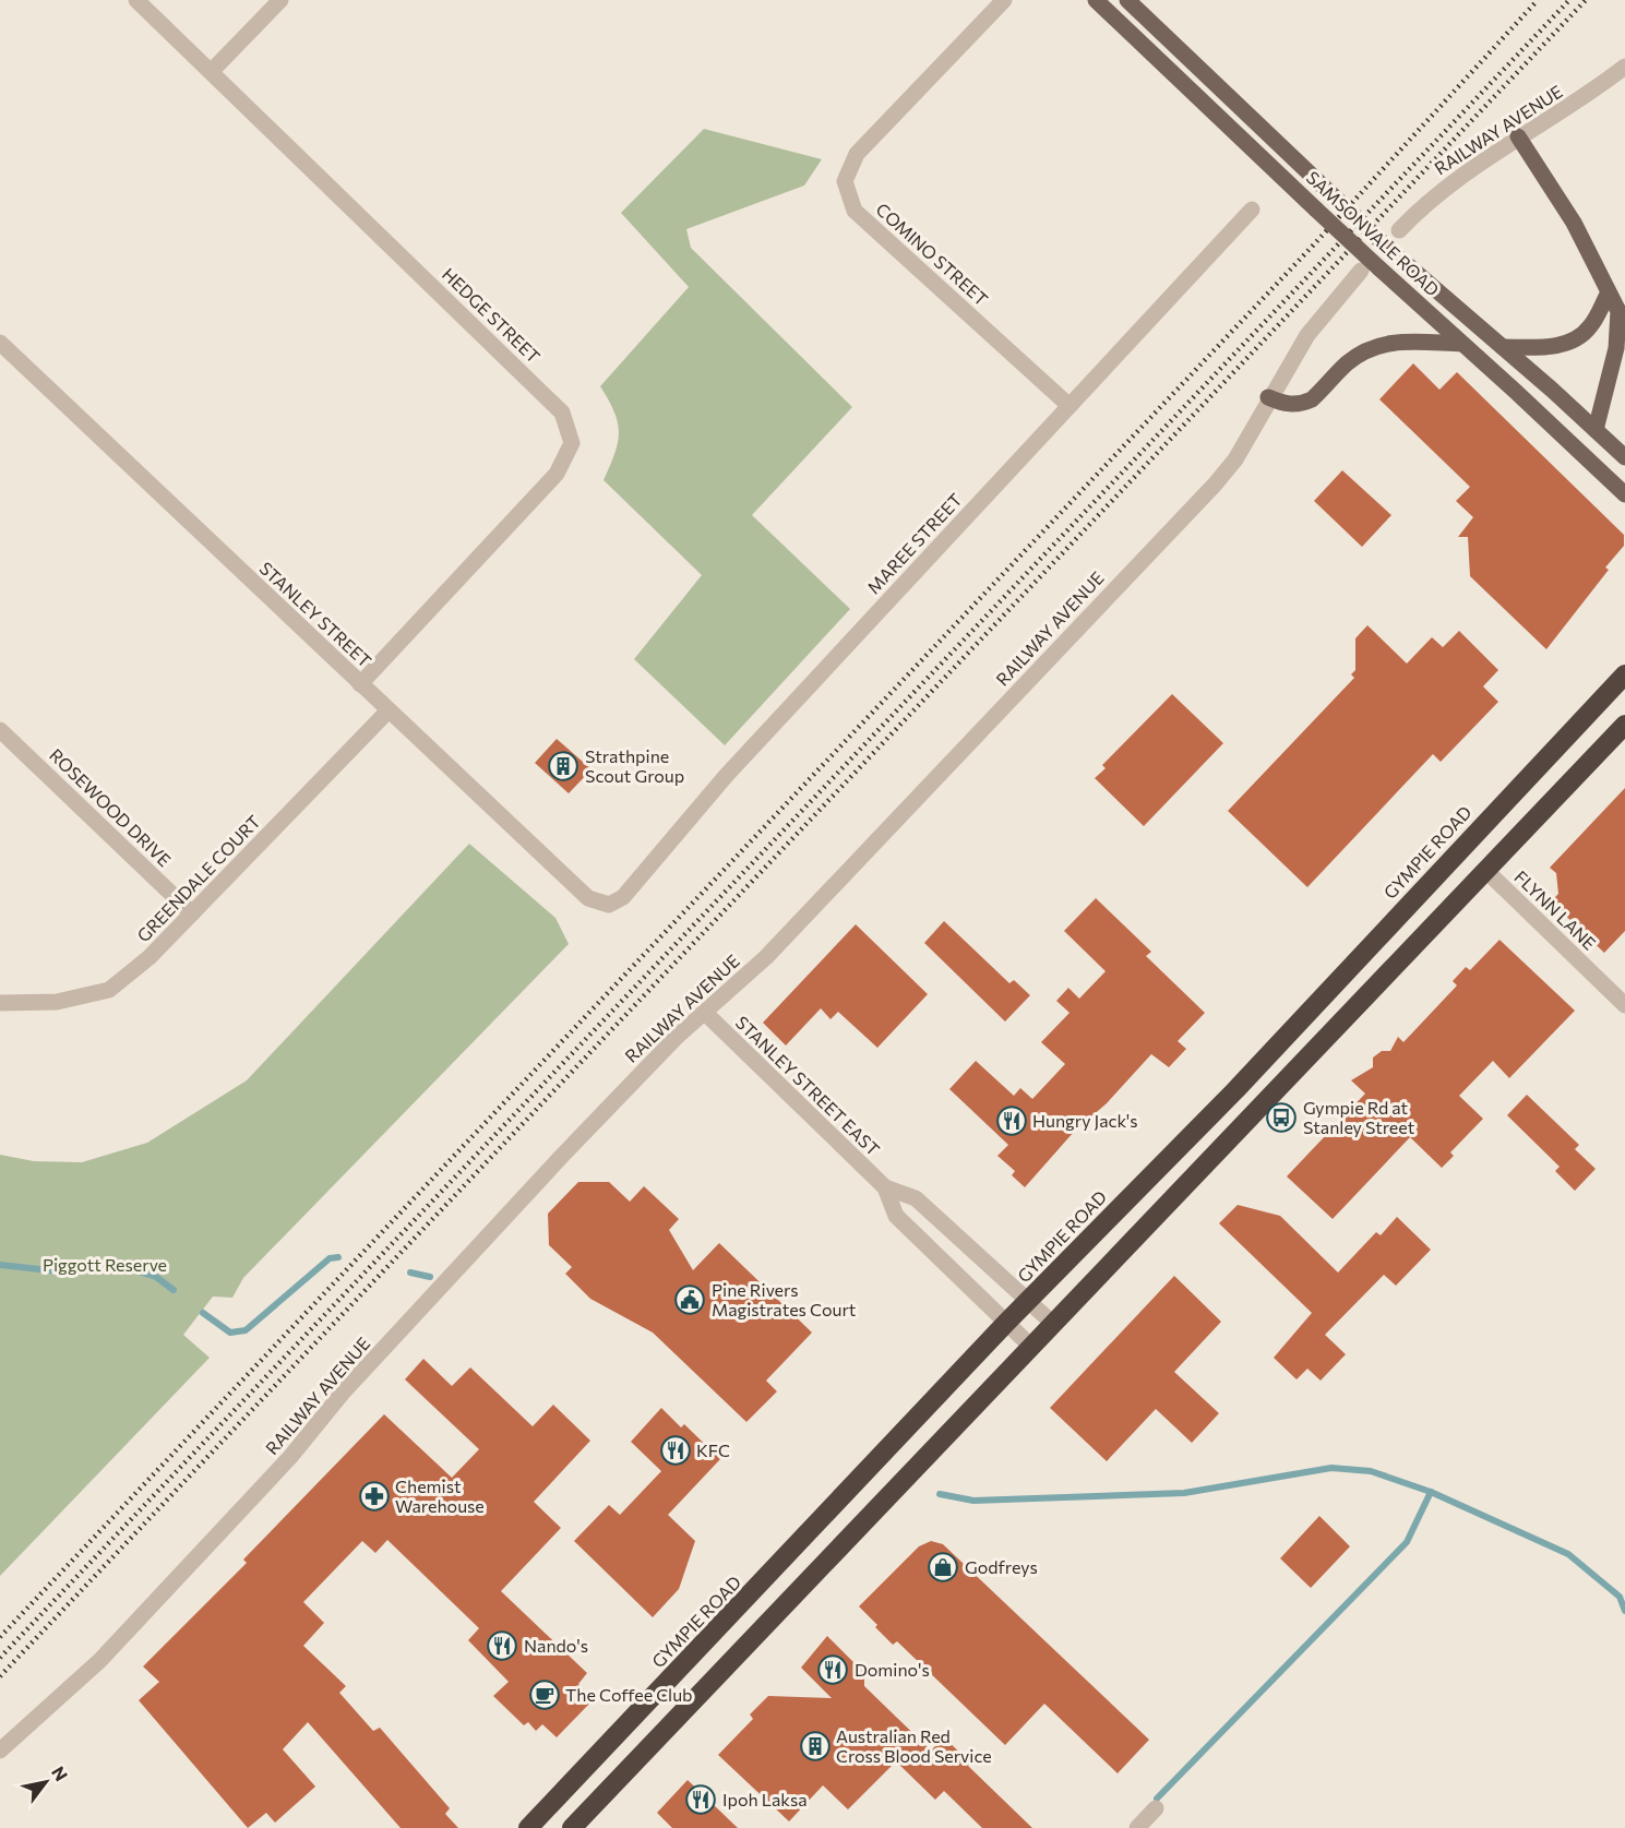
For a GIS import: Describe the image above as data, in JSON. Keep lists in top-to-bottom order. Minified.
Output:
{"streets":{"highway":["GYMPIE ROAD"],"main road":["SAMSONVALE ROAD"],"street":["RAILWAY AVENUE","COMINO STREET","HEDGE STREET","MAREE STREET","STANLEY STREET","ROSEWOOD DRIVE","GREENDALE COURT","FLYNN LANE","STANLEY STREET EAST"]},"crossings":[["RAILWAY AVENUE","STANLEY STREET EAST"],["COMINO STREET","MAREE STREET"],["HEDGE STREET","STANLEY STREET"],["MAREE STREET","STANLEY STREET"],["STANLEY STREET","GREENDALE COURT"],["ROSEWOOD DRIVE","GREENDALE COURT"],["GYMPIE ROAD","STANLEY STREET EAST"]],"parks":["Piggott Reserve"],"places":{"building":["Strathpine Scout Group","Australian Red Cross Blood Service"],"bus stop":["Gympie Rd at Stanley Street"],"restaurant":["Hungry Jack's","KFC","Nando's","Domino's","Ipoh Laksa"],"public building":["Pine Rivers Magistrates Court"],"pharmacy":["Chemist Warehouse"],"shop":["Godfreys"],"cafe":["The Coffee Club"]},"north":"top right"}
